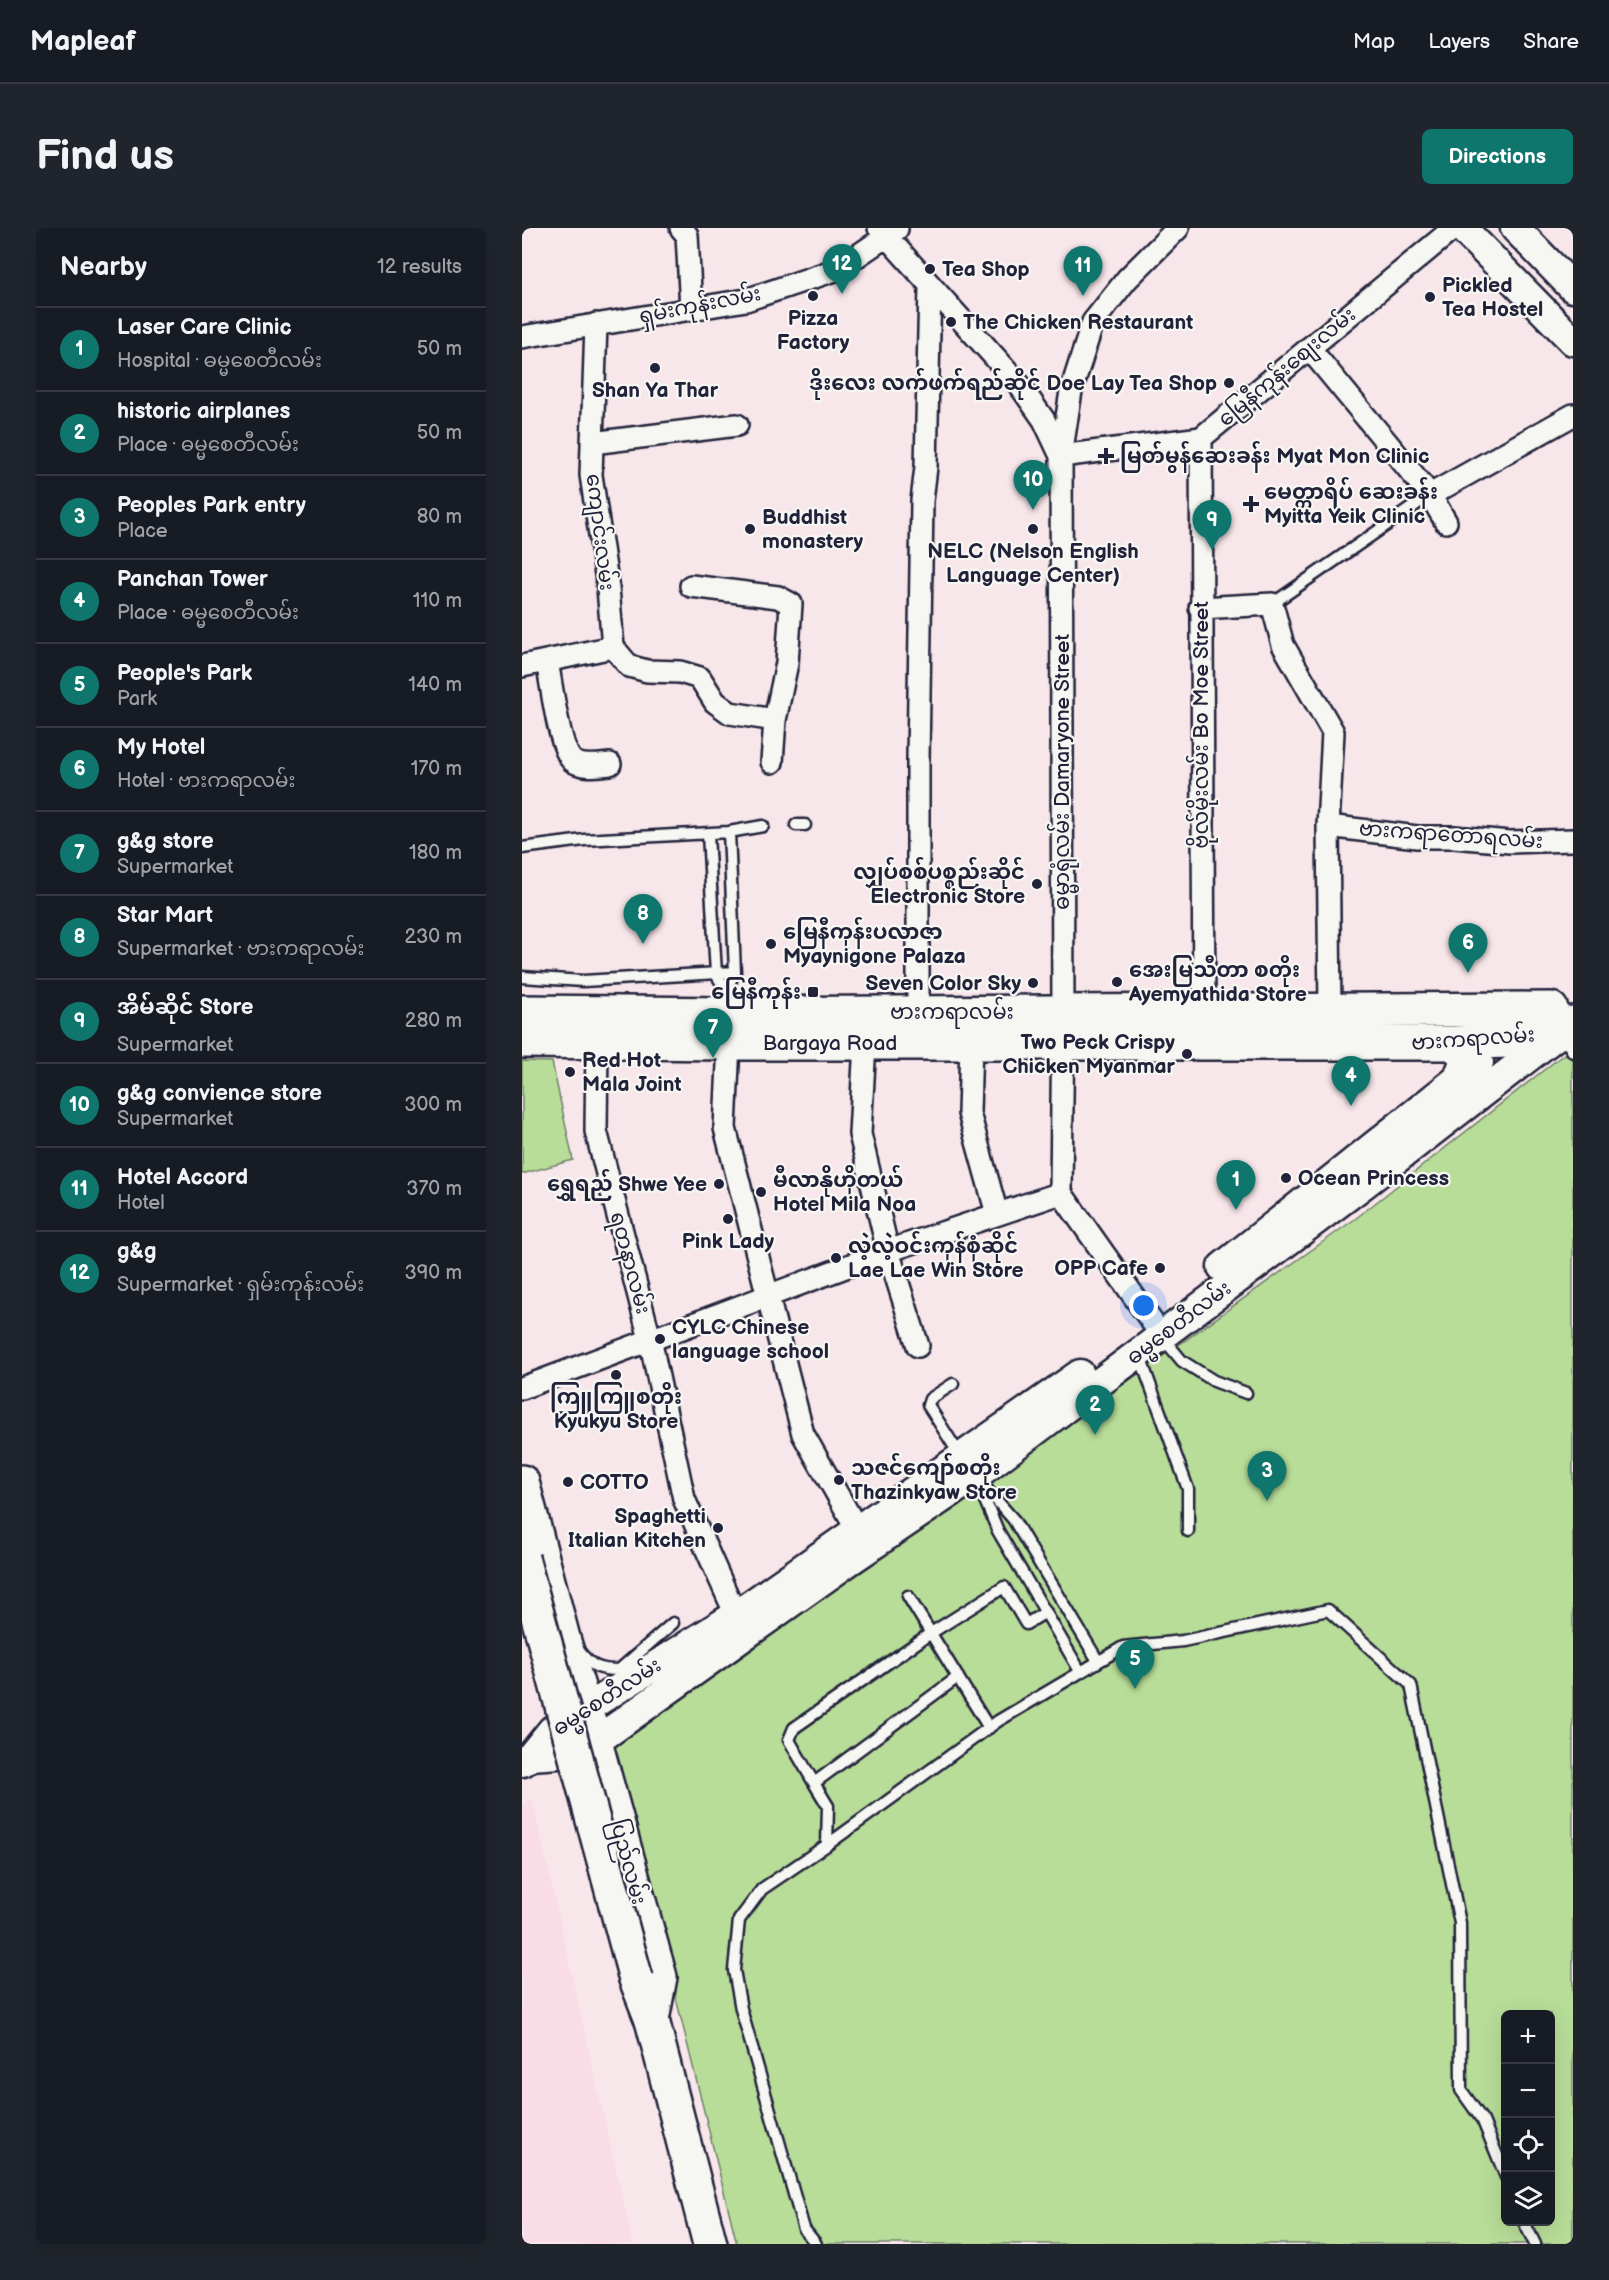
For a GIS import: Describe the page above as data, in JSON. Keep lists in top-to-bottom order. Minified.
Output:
{"streets":{"main road":["ဗားကရာလမ်း","Bargaya Road","ဓမ္မစေတီလမ်း","ပြည်လမ်း"],"street":["ရှမ်းကုန်းလမ်း","မြေနီကုန်းစျေးလမ်း","ကျောင်းလမ်း","ဗိုလ်မိုးလမ်း Bo Moe Street","ဓမ္မာရုံလမ်း Damaryone Street","ဗားကရာတောရလမ်း","ရတနာလမ်း"]},"crossings":[["ရှမ်းကုန်းလမ်း","ကျောင်းလမ်း"],["မြေနီကုန်းစျေးလမ်း","ဗိုလ်မိုးလမ်း Bo Moe Street"],["မြေနီကုန်းစျေးလမ်း","ဓမ္မာရုံလမ်း Damaryone Street"],["ဗိုလ်မိုးလမ်း Bo Moe Street","ဗားကရာလမ်း"],["ဓမ္မာရုံလမ်း Damaryone Street","ဗားကရာလမ်း"],["ဓမ္မာရုံလမ်း Damaryone Street","Bargaya Road"],["ဗားကရာလမ်း","Bargaya Road"],["ဗားကရာလမ်း","ဓမ္မစေတီလမ်း"],["Bargaya Road","ရတနာလမ်း"],["ရတနာလမ်း","ဓမ္မစေတီလမ်း"],["ဓမ္မစေတီလမ်း","ပြည်လမ်း"]],"places":{"other":["Tea Shop","Pizza Factory","Pickled Tea Hostel","The Chicken Restaurant","Shan Ya Thar","ဒိုးလေး လက်ဖက်ရည်ဆိုင် Doe Lay Tea Shop","Buddhist monastery","NELC (Nelson English Language Center)","လျှပ်စစ်ပစ္စည်းဆိုင် Electronic Store","မြေနီကုန်းပလာဇာ Myaynigone Palaza","အေးမြသီတာ စတိုး Ayemyathida Store","Seven Color Sky","Two Peck Crispy Chicken Myanmar","Red Hot Mala Joint","Ocean Princess","ရွှေရည် Shwe Yee","မီလာနိုဟိုတယ် Hotel Mila Noa","Pink Lady","လဲ့လဲ့ဝင်းကုန်စုံဆိုင် Lae Lae Win Store","OPP Cafe","CYLC Chinese language school","ကြူကြူစတိုး Kyukyu Store","သဇင်ကျော်စတိုး Thazinkyaw Store","COTTO","Spaghetti Italian Kitchen"],"health":["မြတ်မွန်ဆေးခန်း Myat Mon Clinic","မေတ္တာရိပ် ဆေးခန်း Myitta Yeik Clinic"],"transit":["မြေနီကုန်း"]},"page":{"header":"Mapleaf","nav":["Map","Layers","Share"],"buttons":"Directions","title":"Find us","heading":["Nearby","12 results"],"pins":["12","11","10","9","8","6","7","4","1","2","3","5"],"list":[{"mark":"1","name":"Laser Care Clinic","note":"Hospital · ဓမ္မစေတီလမ်း","value":"50 m"},{"mark":"2","name":"historic airplanes","note":"Place · ဓမ္မစေတီလမ်း","value":"50 m"},{"mark":"3","name":"Peoples Park entry","note":"Place","value":"80 m"},{"mark":"4","name":"Panchan Tower","note":"Place · ဓမ္မစေတီလမ်း","value":"110 m"},{"mark":"5","name":"People's Park","note":"Park","value":"140 m"},{"mark":"6","name":"My Hotel","note":"Hotel · ဗားကရာလမ်း","value":"170 m"},{"mark":"7","name":"g&g store","note":"Supermarket","value":"180 m"},{"mark":"8","name":"Star Mart","note":"Supermarket · ဗားကရာလမ်း","value":"230 m"},{"mark":"9","name":"အိမ်ဆိုင် Store","note":"Supermarket","value":"280 m"},{"mark":"10","name":"g&g convience store","note":"Supermarket","value":"300 m"},{"mark":"11","name":"Hotel Accord","note":"Hotel","value":"370 m"},{"mark":"12","name":"g&g","note":"Supermarket · ရှမ်းကုန်းလမ်း","value":"390 m"}],"map_buttons":["+","−"]}}
